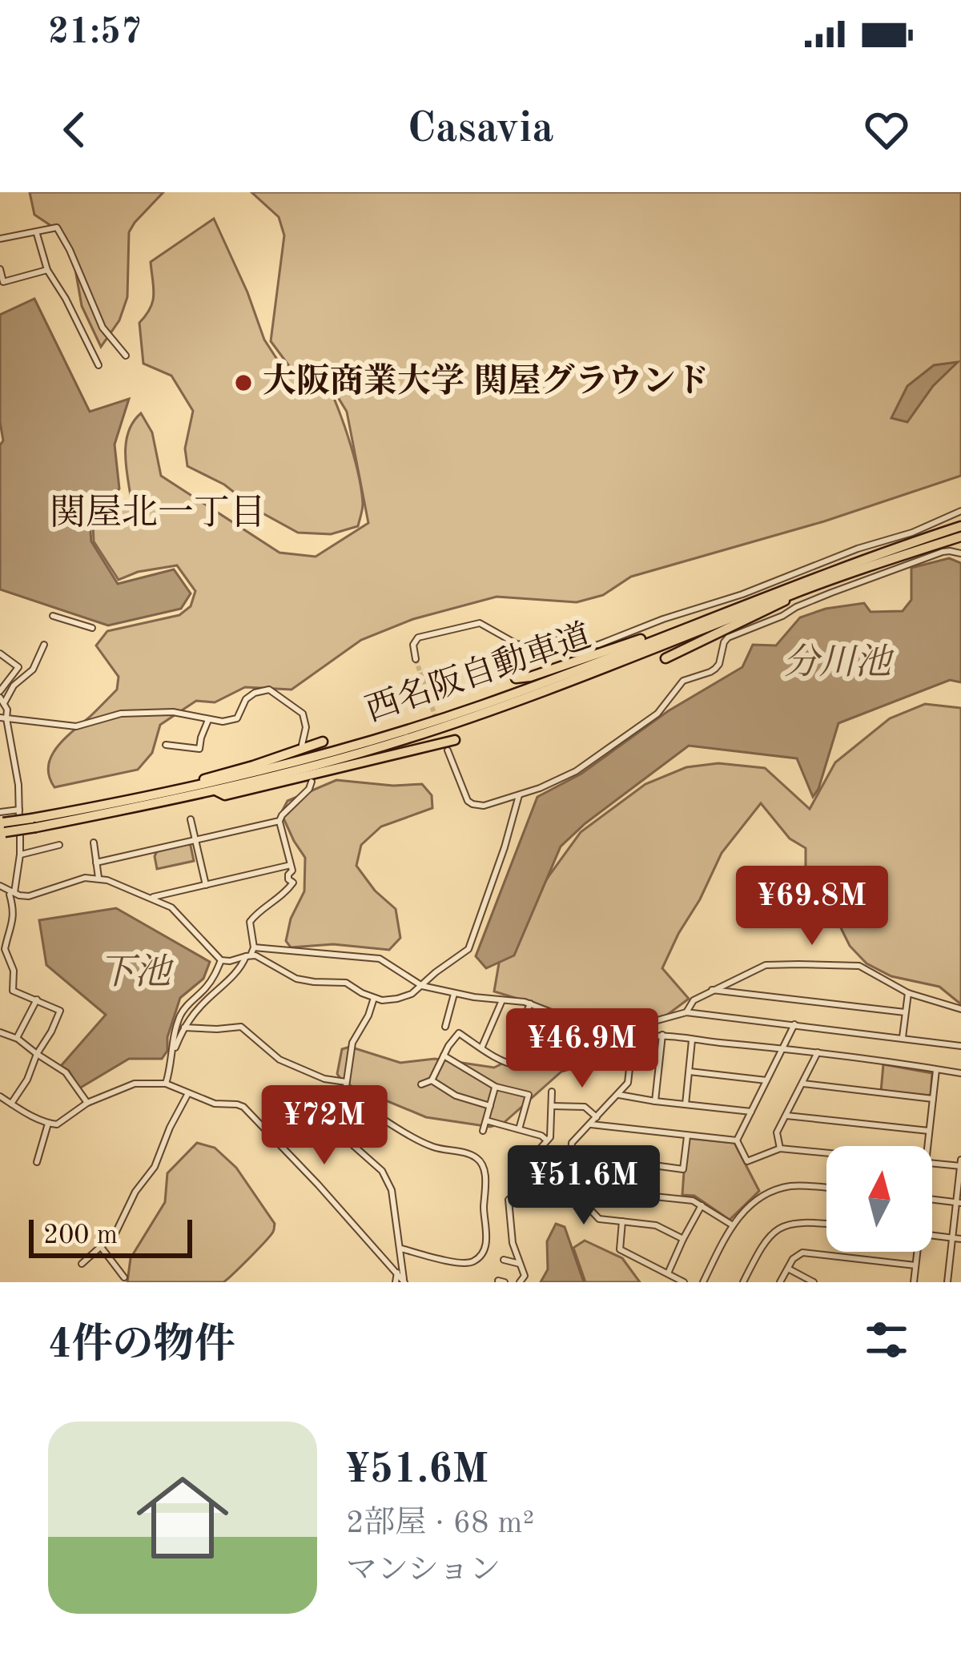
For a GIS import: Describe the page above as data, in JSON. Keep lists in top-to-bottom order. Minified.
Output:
{"streets":{"highway":["西名阪自動車道"]},"districts":["関屋北一丁目"],"water":["分川池","下池"],"places":["大阪商業大学 関屋グラウンド"],"scale_bar":"200 m","north":"top","page":{"status":"21:57","header":"Casavia","price":["¥69.8M","¥46.9M","¥72M","¥51.6M"],"scale":"200 m","heading":"4件の物件","list":[{"name":"¥51.6M","note":"2部屋 · 68 m² · マンション"}]}}
